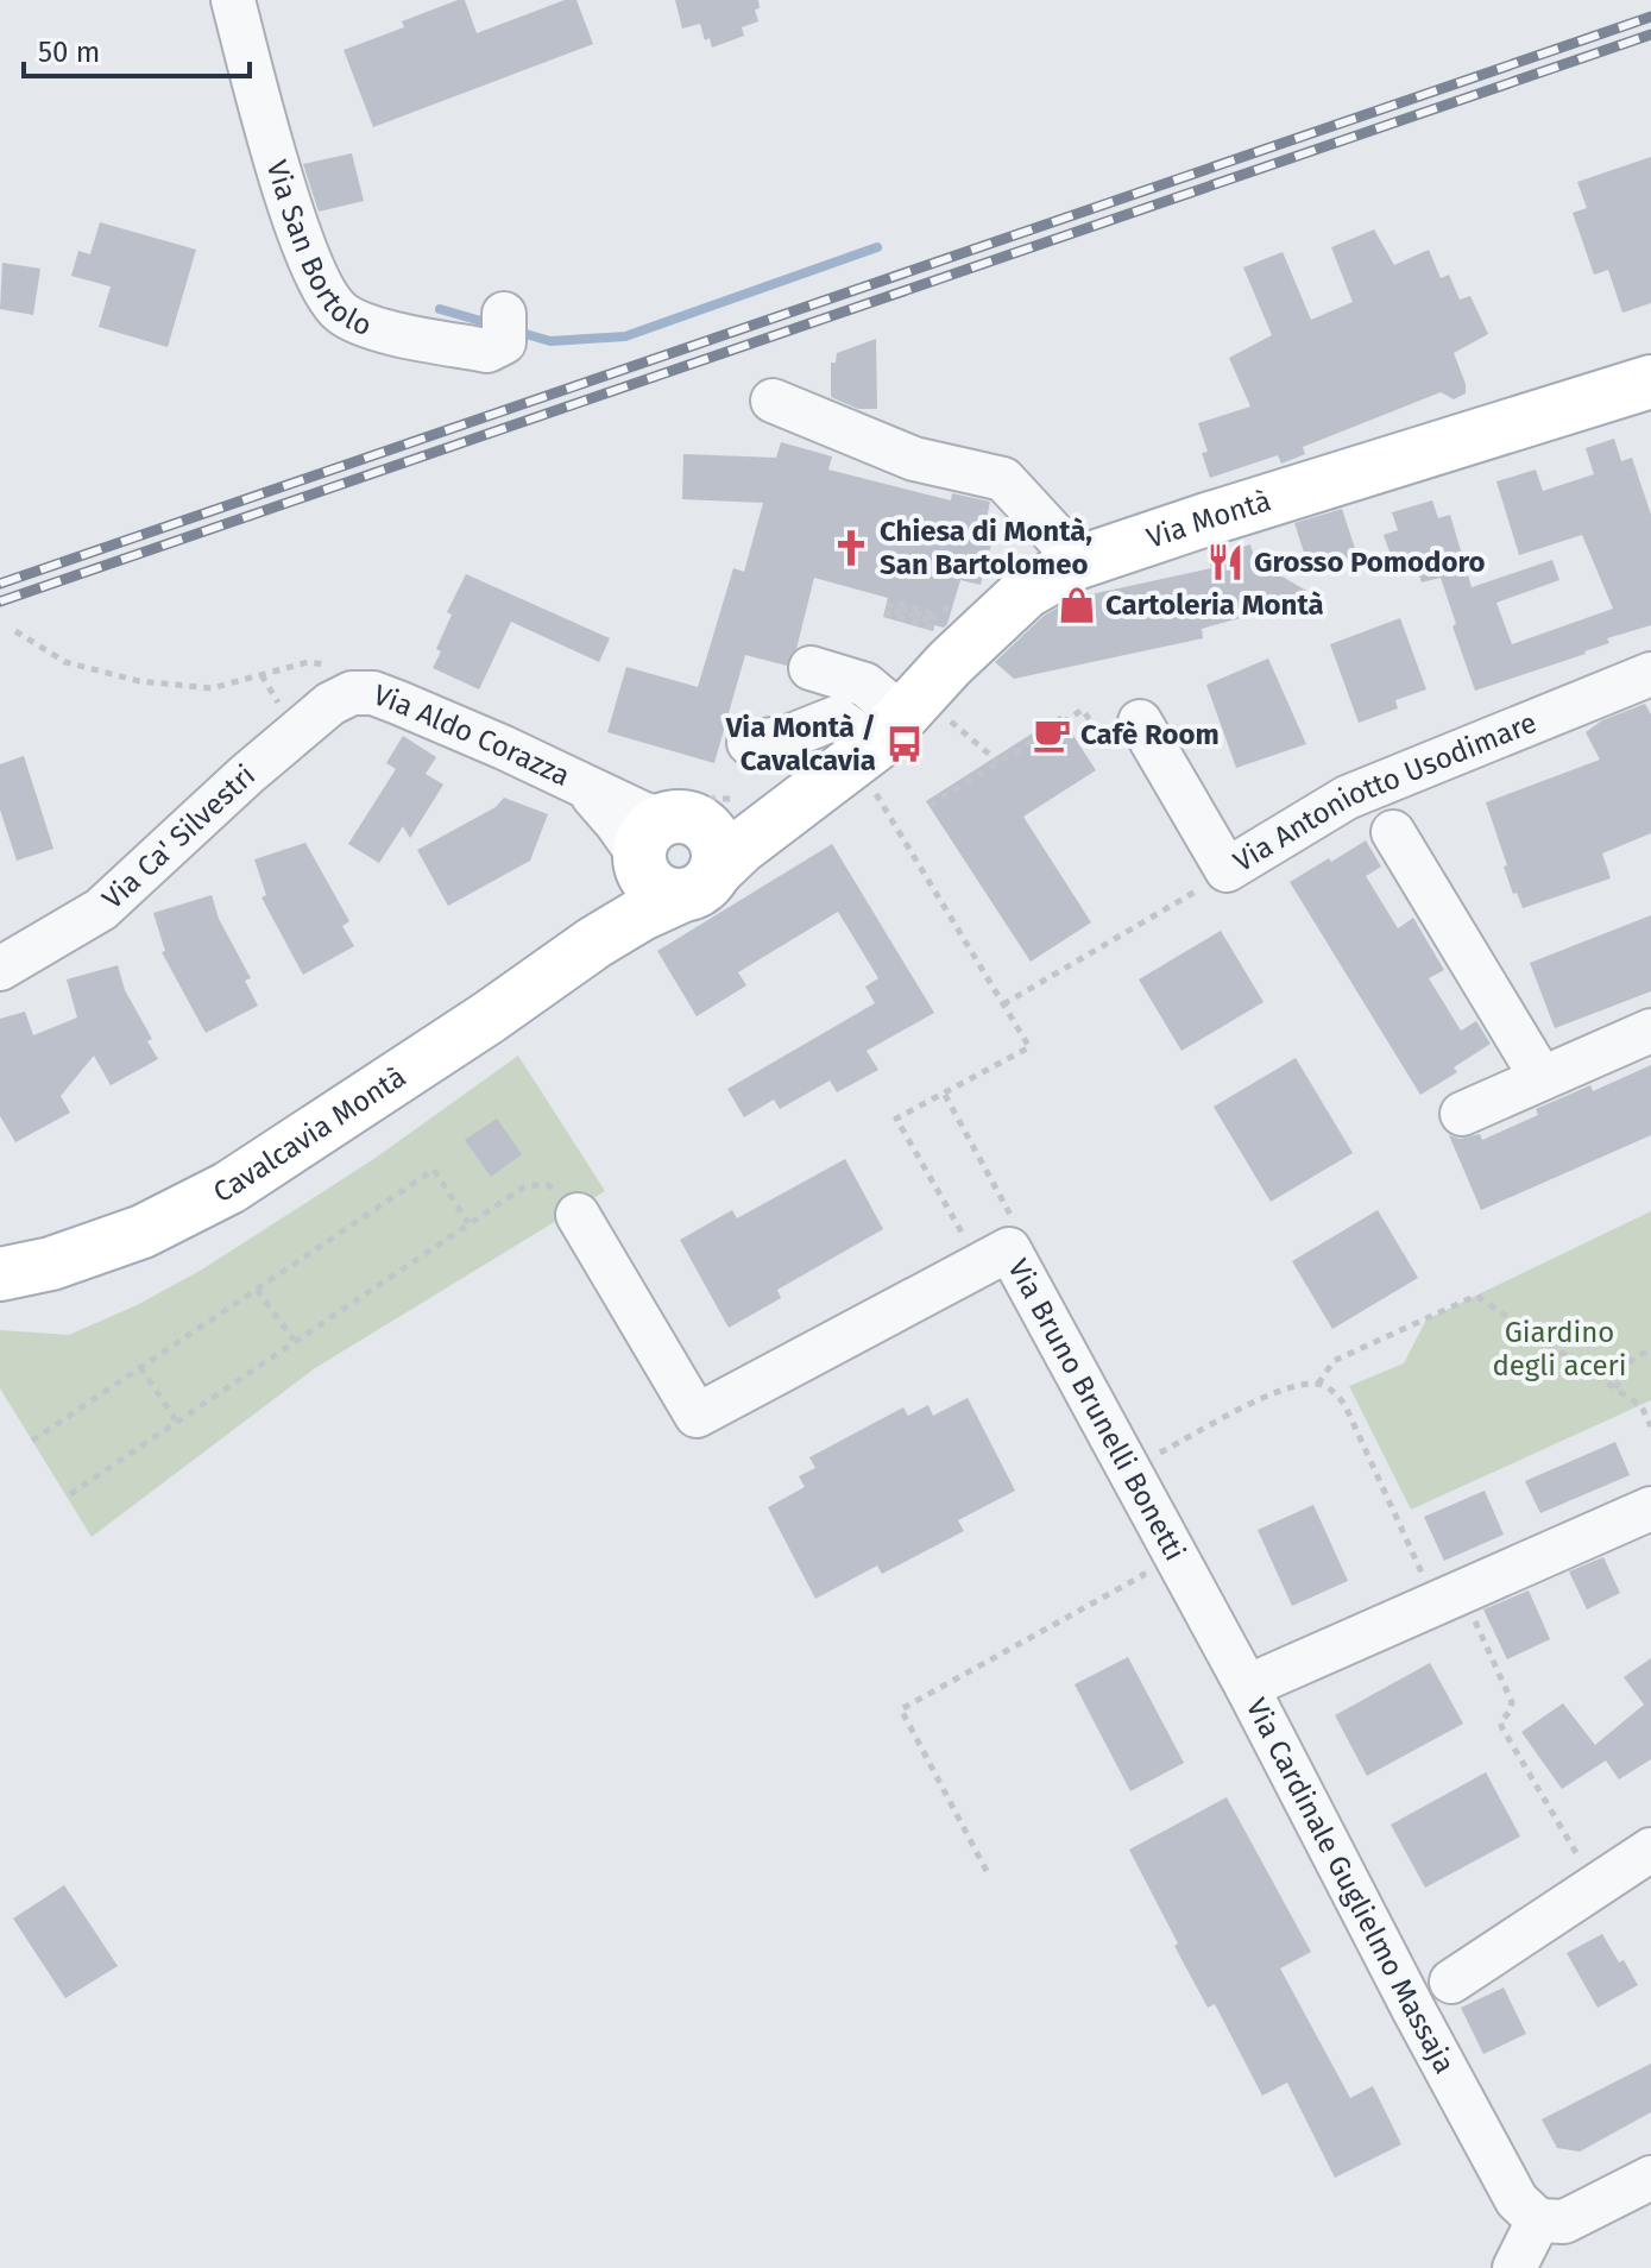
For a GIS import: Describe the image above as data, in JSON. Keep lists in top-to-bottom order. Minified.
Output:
{"streets":{"main road":["Via Montà","Cavalcavia Montà"],"street":["Via San Bortolo","Via Aldo Corazza","Via Antoniotto Usodimare","Via Ca' Silvestri","Via Bruno Brunelli Bonetti","Via Cardinale Guglielmo Massaja"]},"crossings":[["Via Montà","Via Aldo Corazza"],["Via Montà","Cavalcavia Montà"],["Via Aldo Corazza","Via Ca' Silvestri"],["Via Aldo Corazza","Cavalcavia Montà"],["Via Bruno Brunelli Bonetti","Via Cardinale Guglielmo Massaja"]],"parks":["Giardino degli aceri"],"places":{"church":["Chiesa di Montà, San Bartolomeo"],"restaurant":["Grosso Pomodoro"],"shop":["Cartoleria Montà"],"cafe":["Cafè Room"],"bus stop":["Via Montà / Cavalcavia"]},"scale_bar":"50 m"}
